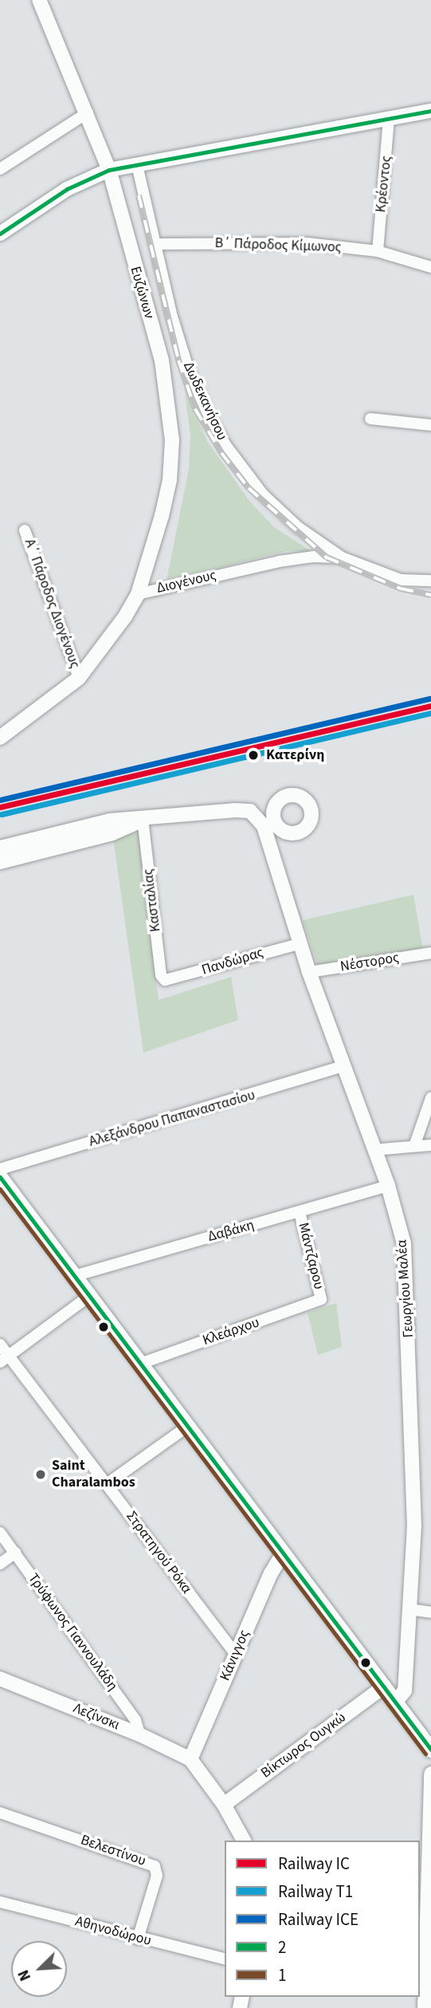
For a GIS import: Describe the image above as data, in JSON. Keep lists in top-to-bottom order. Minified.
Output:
{"streets":{"street":["Κρέοντος","Β΄ Πάροδος Κίμωνος","Ευζώνων","Δωδεκανήσου","Διογένους","Α΄ Πάροδος Διογένους","Κασταλίας","Πανδώρας","Νέστορος","Αλεξάνδρου Παπαναστασίου","Δαβάκη","Μάντζαρου","Γεωργίου Μαλέα","Κλεάρχου","Στρατηγού Ρόκα","Τρύφωνος Γιαννουλάδη","Κάνιγγος","Λεζίνσκι","Βίκτωρος Ουγκώ","Βελεστίνου","Αθηνοδώρου"]},"crossings":[["Κρέοντος","Β΄ Πάροδος Κίμωνος"],["Β΄ Πάροδος Κίμωνος","Δωδεκανήσου"],["Ευζώνων","Διογένους"],["Δωδεκανήσου","Διογένους"],["Διογένους","Α΄ Πάροδος Διογένους"],["Κασταλίας","Πανδώρας"],["Πανδώρας","Γεωργίου Μαλέα"],["Νέστορος","Γεωργίου Μαλέα"],["Αλεξάνδρου Παπαναστασίου","Γεωργίου Μαλέα"],["Δαβάκη","Μάντζαρου"],["Δαβάκη","Γεωργίου Μαλέα"],["Μάντζαρου","Κλεάρχου"],["Στρατηγού Ρόκα","Κάνιγγος"],["Τρύφωνος Γιαννουλάδη","Λεζίνσκι"],["Κάνιγγος","Λεζίνσκι"],["Βελεστίνου","Αθηνοδώρου"]],"places":["Κατερίνη","Saint Charalambos"],"lines":["transit line 2","rail line ICE","rail line IC","rail line T1","transit line 1"],"legend":["Railway IC","Railway T1","Railway ICE","2","1"],"north":"bottom left"}
